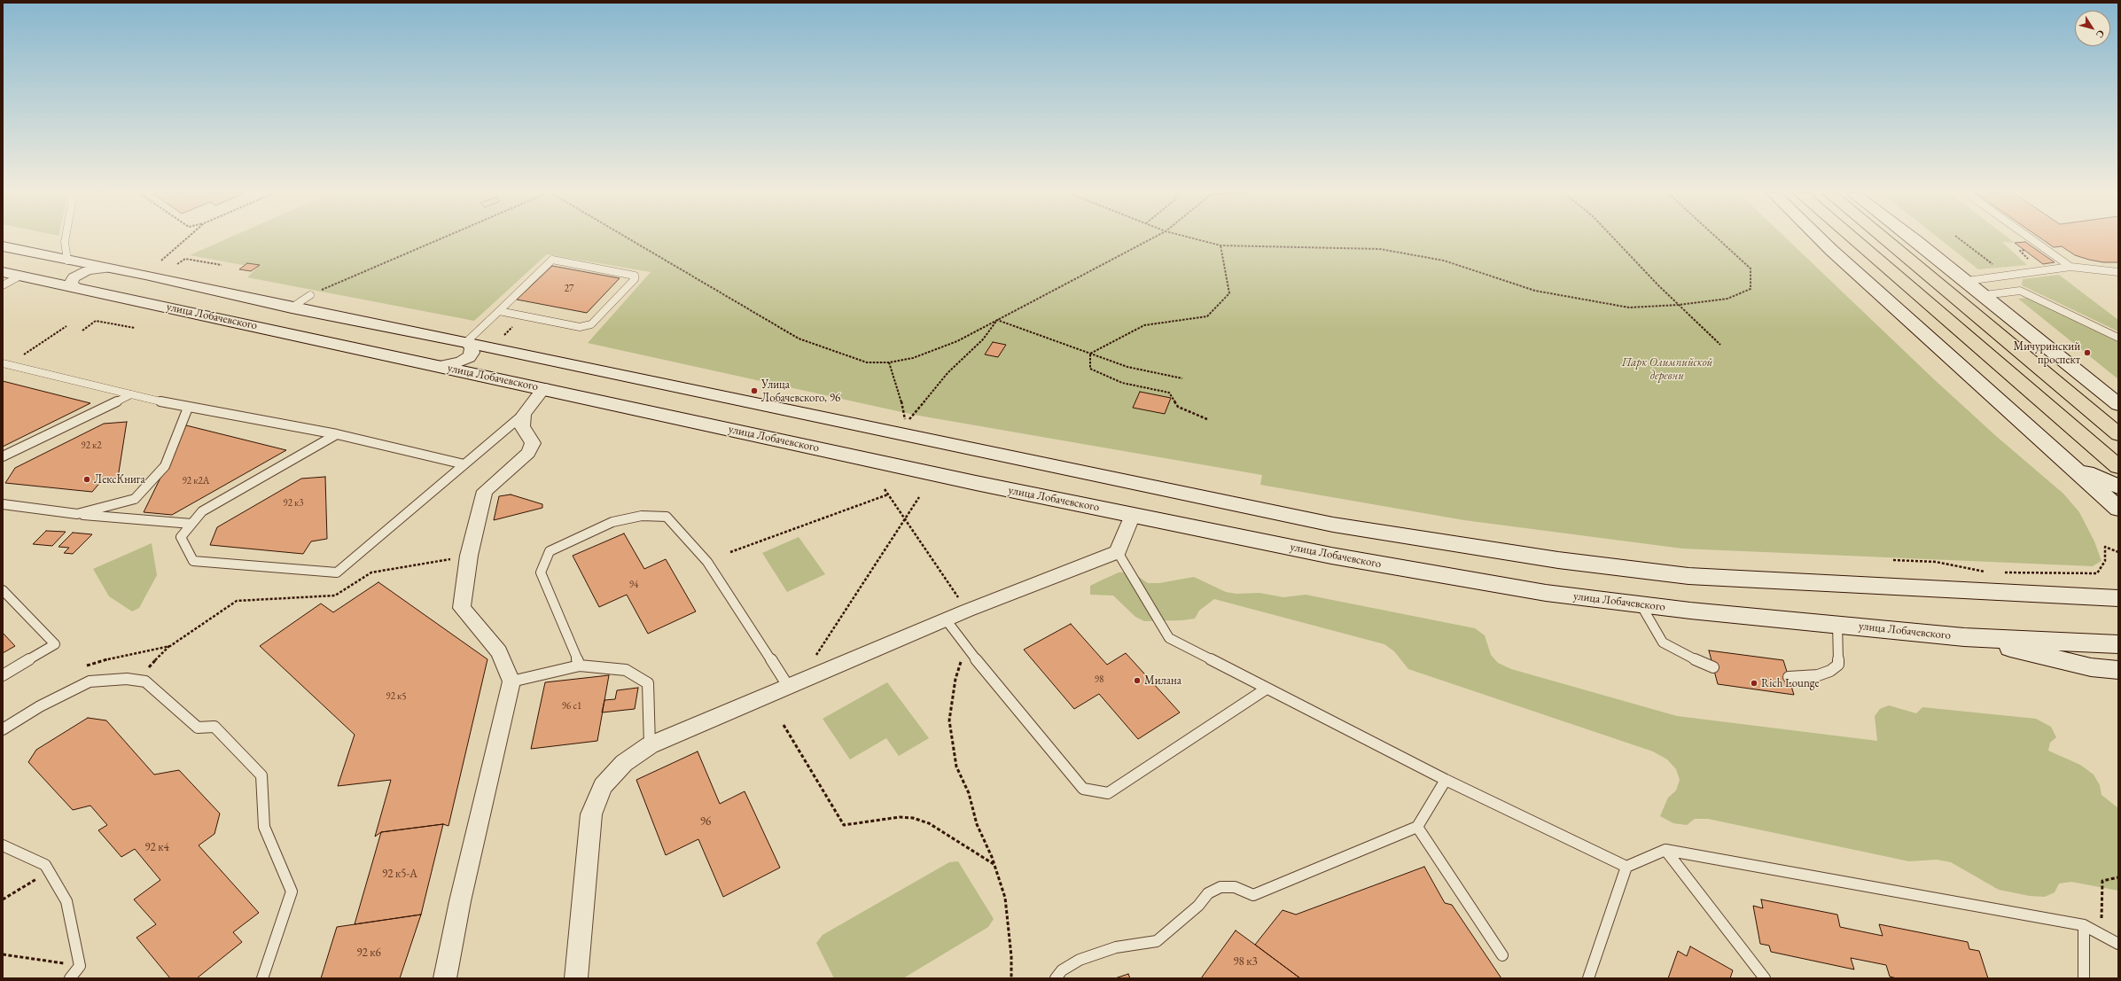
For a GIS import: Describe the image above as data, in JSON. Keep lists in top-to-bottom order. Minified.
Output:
{"streets":{"main road":["улица Лобачевского"]},"parks":["Парк Олимпийской деревни"],"places":["Мичуринский проспект","Улица Лобачевского, 96","ЛексКнига","Милана","Rich Lounge"],"house_numbers":["27","92 к2","92 к2А","92 к3","94","98","92 к5","96 с1","96","92 к4","92 к5-А","92 к6","98 к3"],"north":"bottom right"}
